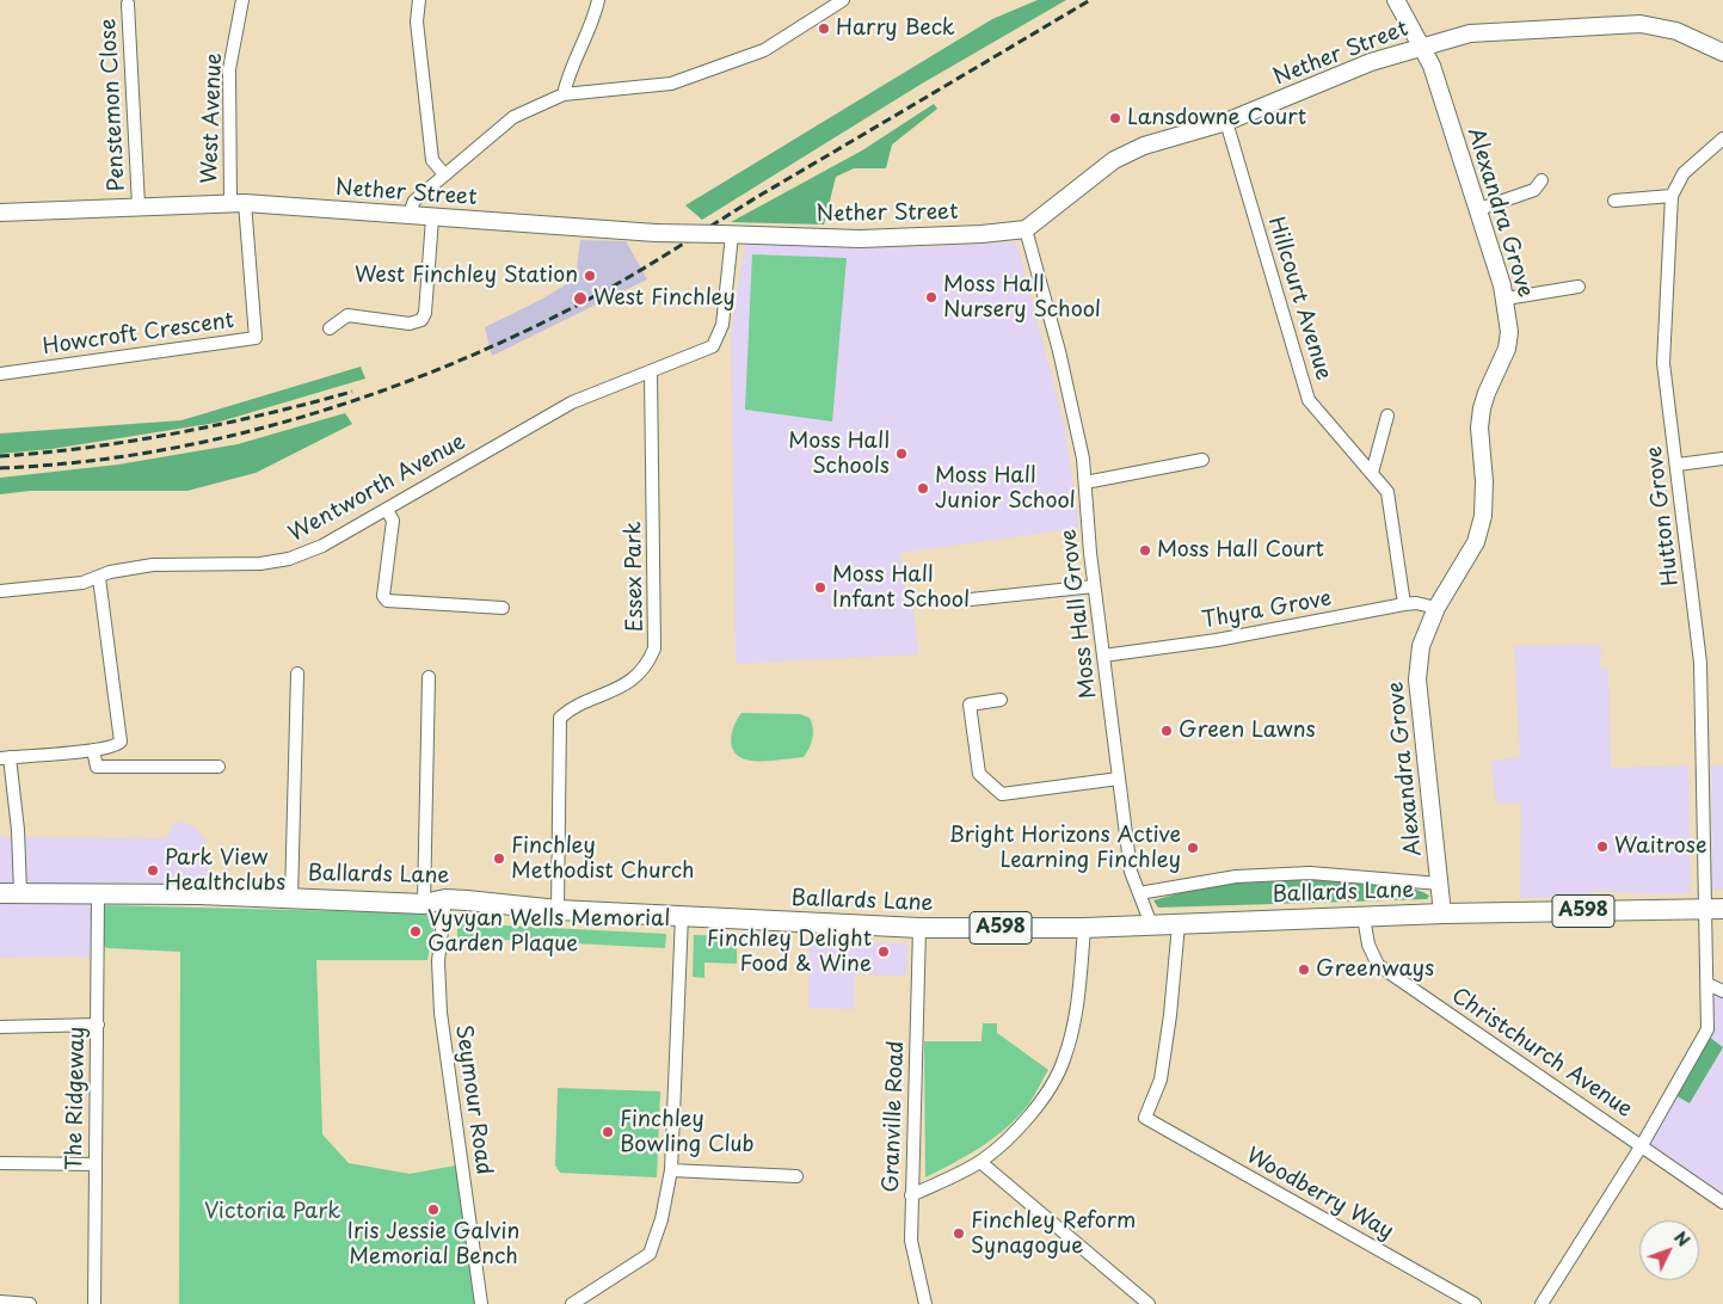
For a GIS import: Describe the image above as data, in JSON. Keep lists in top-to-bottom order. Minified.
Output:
{"streets":{"main road":["Ballards Lane","A598"],"street":["Nether Street","Penstemon Close","West Avenue","Alexandra Grove","Hillcourt Avenue","Howcroft Crescent","Wentworth Avenue","Hutton Grove","Essex Park","Thyra Grove","Moss Hall Grove","Christchurch Avenue","The Ridgeway","Seymour Road","Granville Road","Woodberry Way"]},"crossings":[["Nether Street","Penstemon Close"],["Nether Street","West Avenue"],["Nether Street","Alexandra Grove"],["Nether Street","Hillcourt Avenue"],["Nether Street","Howcroft Crescent"],["Nether Street","Moss Hall Grove"],["West Avenue","Howcroft Crescent"],["Alexandra Grove","Thyra Grove"],["Alexandra Grove","Ballards Lane"],["Hillcourt Avenue","Thyra Grove"],["Wentworth Avenue","Essex Park"],["Hutton Grove","Ballards Lane"],["Hutton Grove","Christchurch Avenue"],["Essex Park","Ballards Lane"],["Thyra Grove","Moss Hall Grove"],["Moss Hall Grove","Ballards Lane"],["Ballards Lane","Christchurch Avenue"],["Ballards Lane","The Ridgeway"],["Ballards Lane","Seymour Road"],["Ballards Lane","Granville Road"],["Ballards Lane","Woodberry Way"]],"parks":["Victoria Park"],"places":["Harry Beck","Lansdowne Court","West Finchley Station","Moss Hall Nursery School","West Finchley","Moss Hall Schools","Moss Hall Junior School","Moss Hall Court","Moss Hall Infant School","Green Lawns","Waitrose","Bright Horizons Active Learning Finchley","Finchley Methodist Church","Park View Healthclubs","Vyvyan Wells Memorial Garden Plaque","Finchley Delight Food & Wine","Greenways","Finchley Bowling Club","Iris Jessie Galvin Memorial Bench","Finchley Reform Synagogue"],"north":"top right"}
